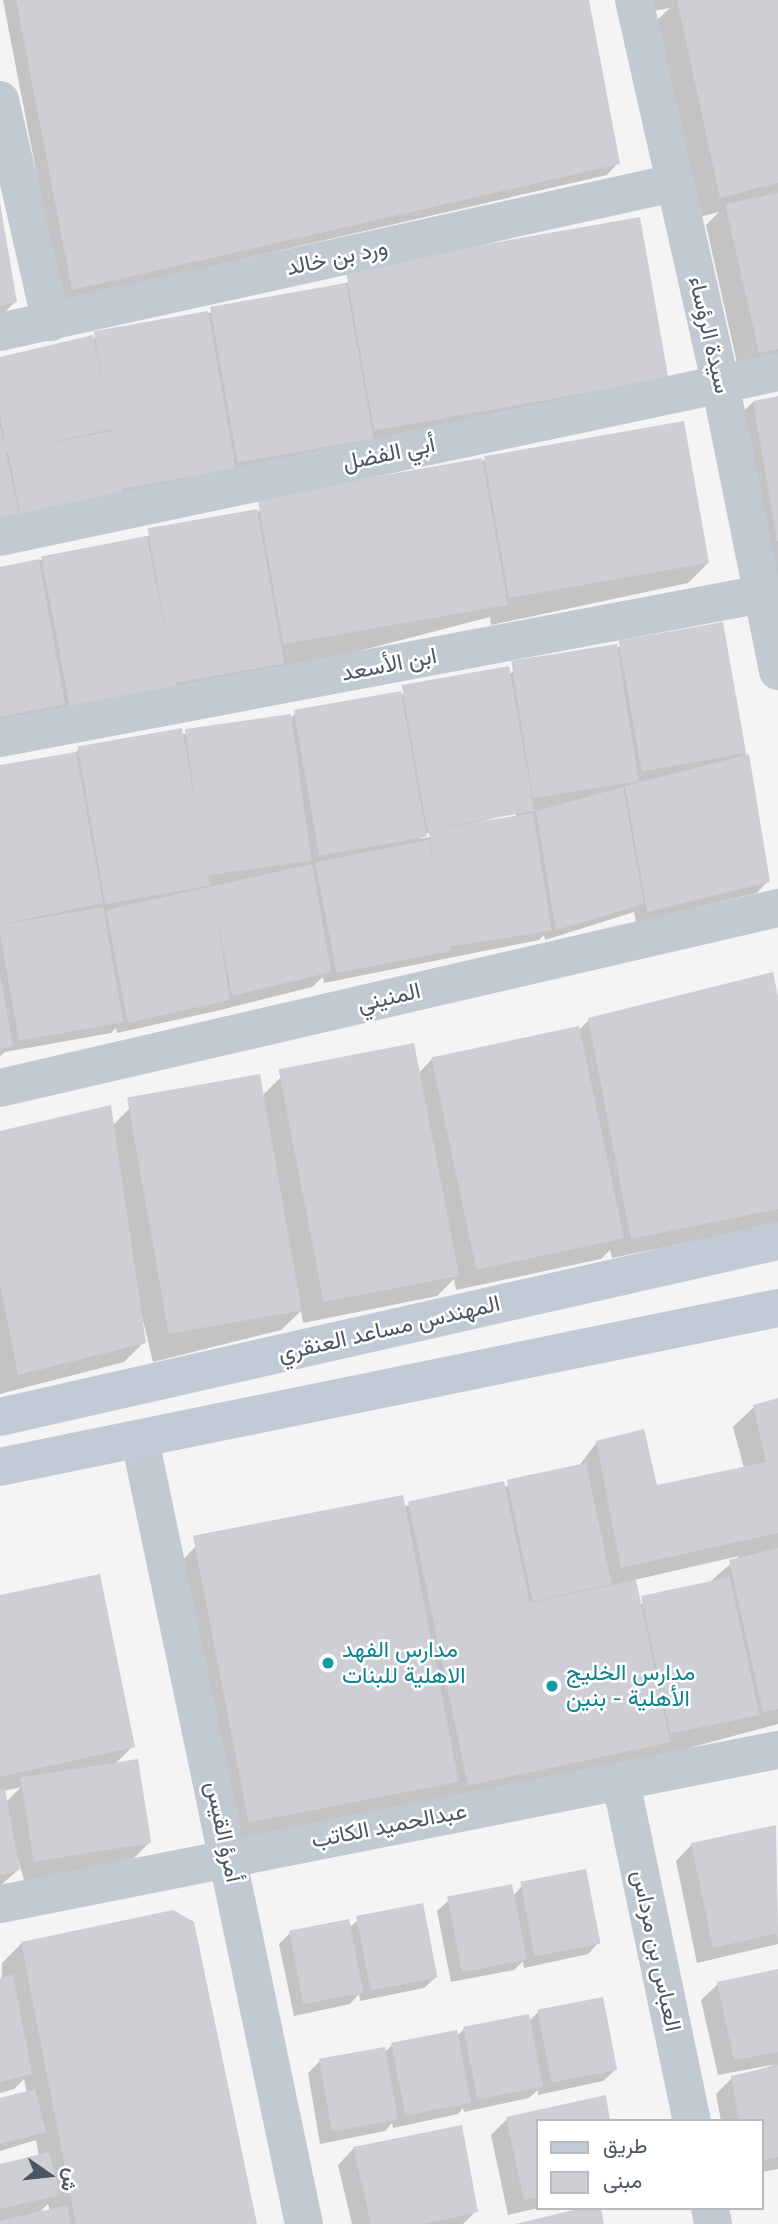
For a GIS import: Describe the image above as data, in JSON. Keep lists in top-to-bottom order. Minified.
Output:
{"streets":{"street":["ورد بن خالد","سيدة الرؤساء","أبي الفضل","ابن الأسعد","المنيني","المهندس مساعد العنقري","عبدالحميد الكاتب","أمرؤ القيس","العباس بن مرداس"]},"crossings":[["ورد بن خالد","سيدة الرؤساء"],["سيدة الرؤساء","أبي الفضل"],["سيدة الرؤساء","ابن الأسعد"],["عبدالحميد الكاتب","أمرؤ القيس"],["عبدالحميد الكاتب","العباس بن مرداس"]],"places":["مدارس الفهد الاهلية للبنات","مدارس الخليج الأهلية - بنين"],"legend":["طريق","مبنى"],"north":"right"}
